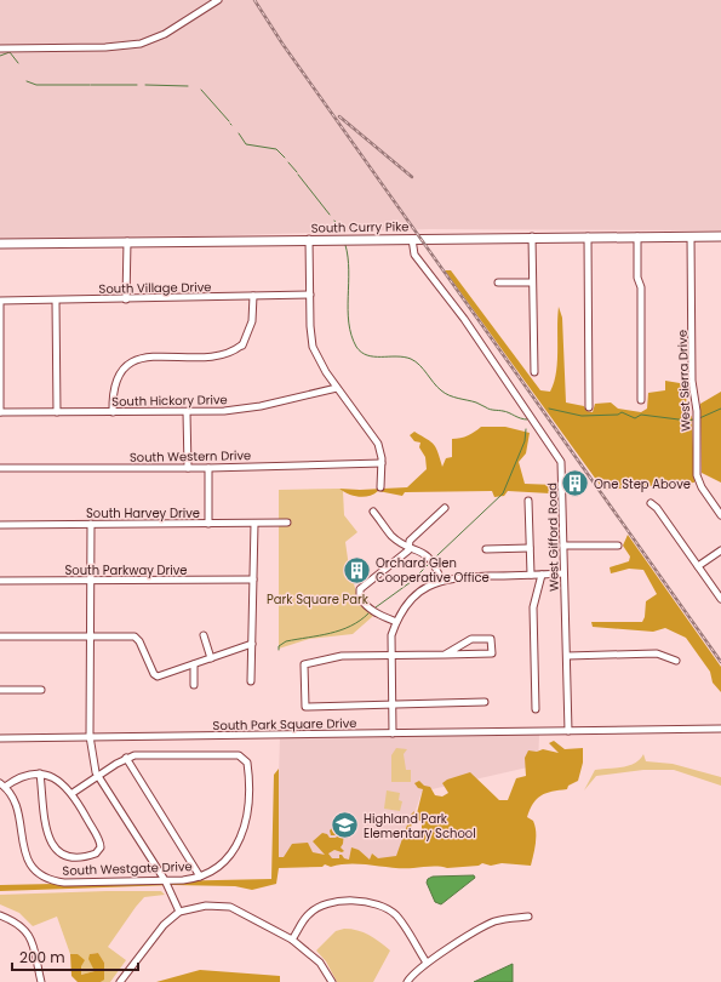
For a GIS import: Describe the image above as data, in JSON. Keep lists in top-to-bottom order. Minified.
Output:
{"streets":{"main road":["South Curry Pike"],"street":["South Village Drive","West Sierra Drive","South Hickory Drive","South Western Drive","South Harvey Drive","West Gifford Road","South Parkway Drive","South Park Square Drive","South Westgate Drive"]},"crossings":[["South Curry Pike","West Sierra Drive"],["South Curry Pike","West Gifford Road"],["West Gifford Road","South Park Square Drive"]],"parks":["Park Square Park"],"places":{"building":["One Step Above","Orchard Glen Cooperative Office"],"school or university":["Highland Park Elementary School"]},"scale_bar":"200 m"}
